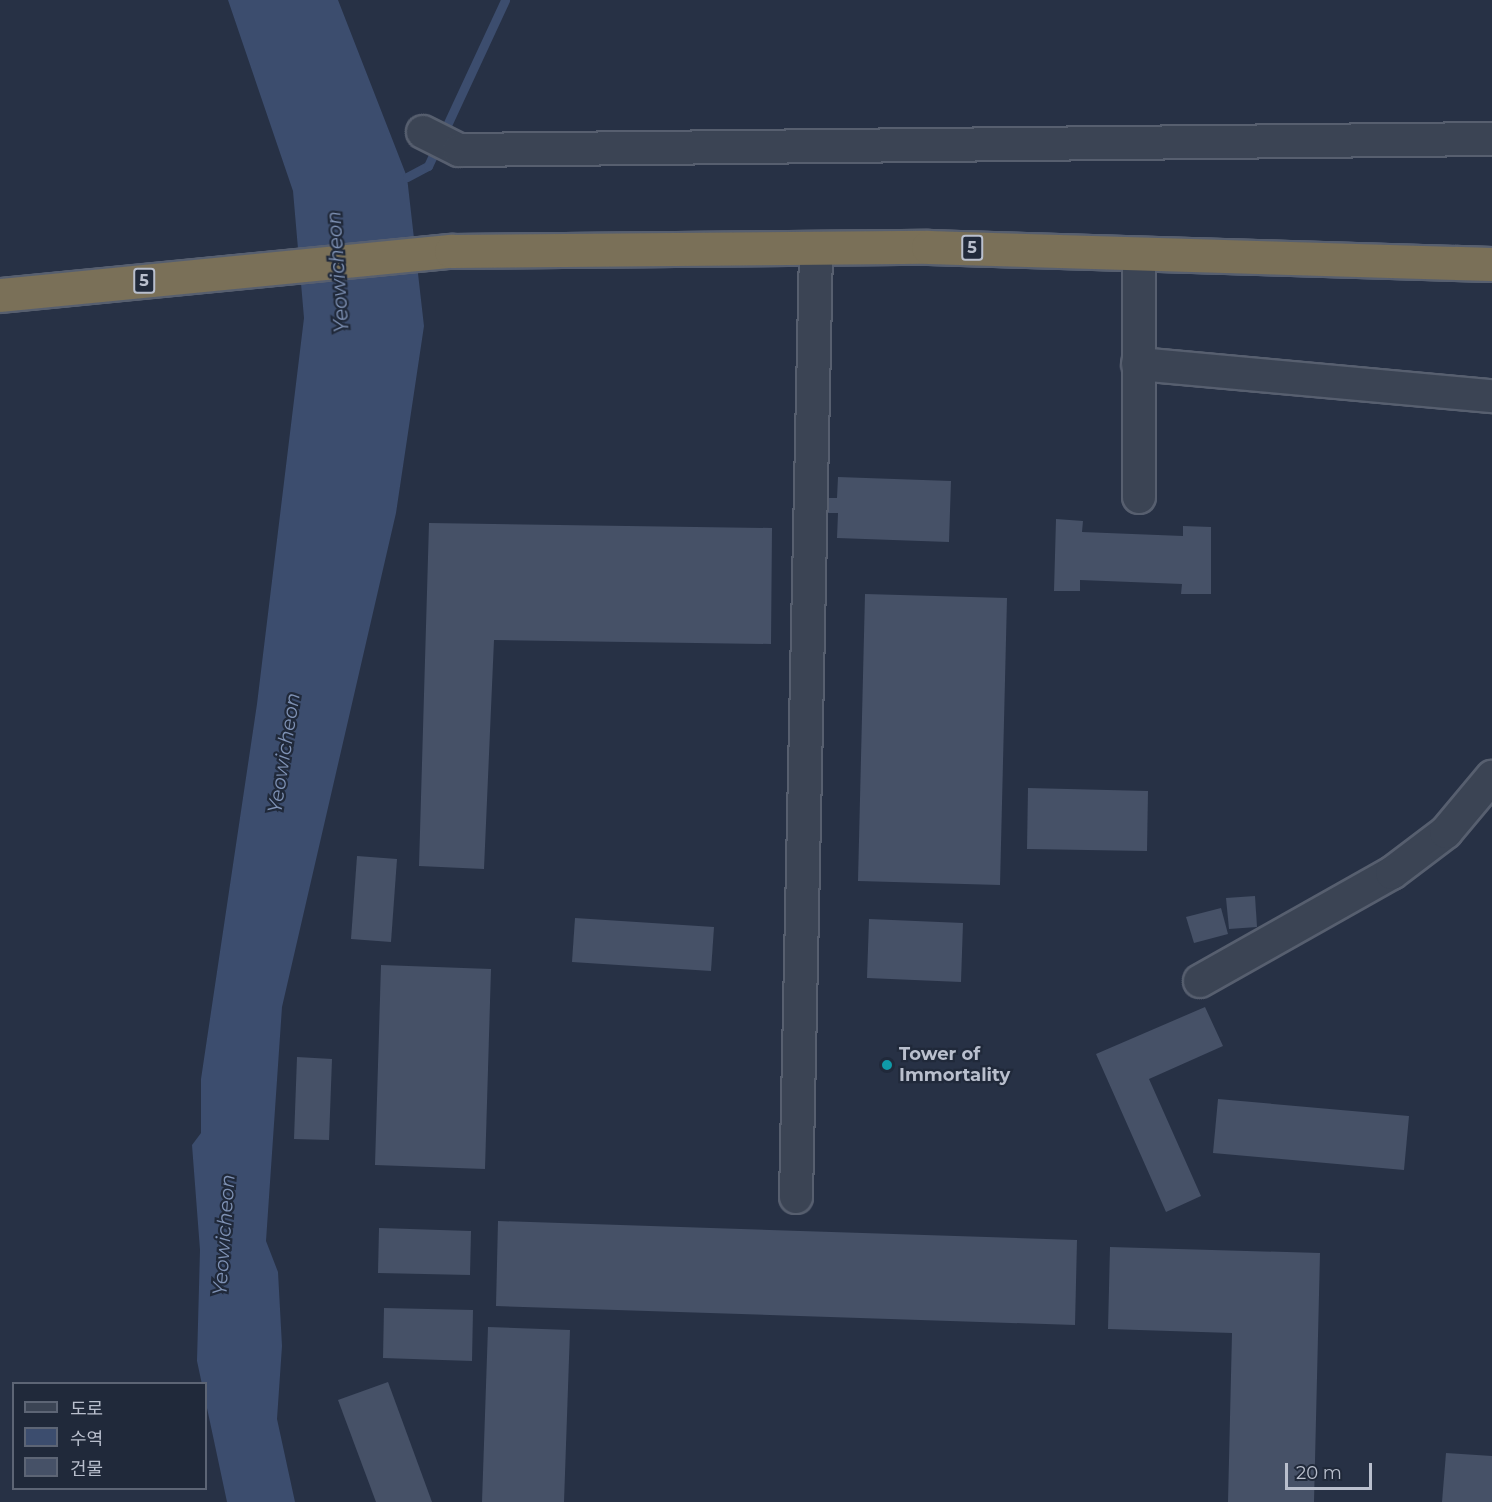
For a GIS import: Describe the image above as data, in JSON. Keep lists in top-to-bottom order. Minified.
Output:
{"streets":{"highway":["5"]},"water":["Yeowicheon"],"places":["Tower of Immortality"],"legend":["도로","수역","건물"],"scale_bar":"20 m"}
